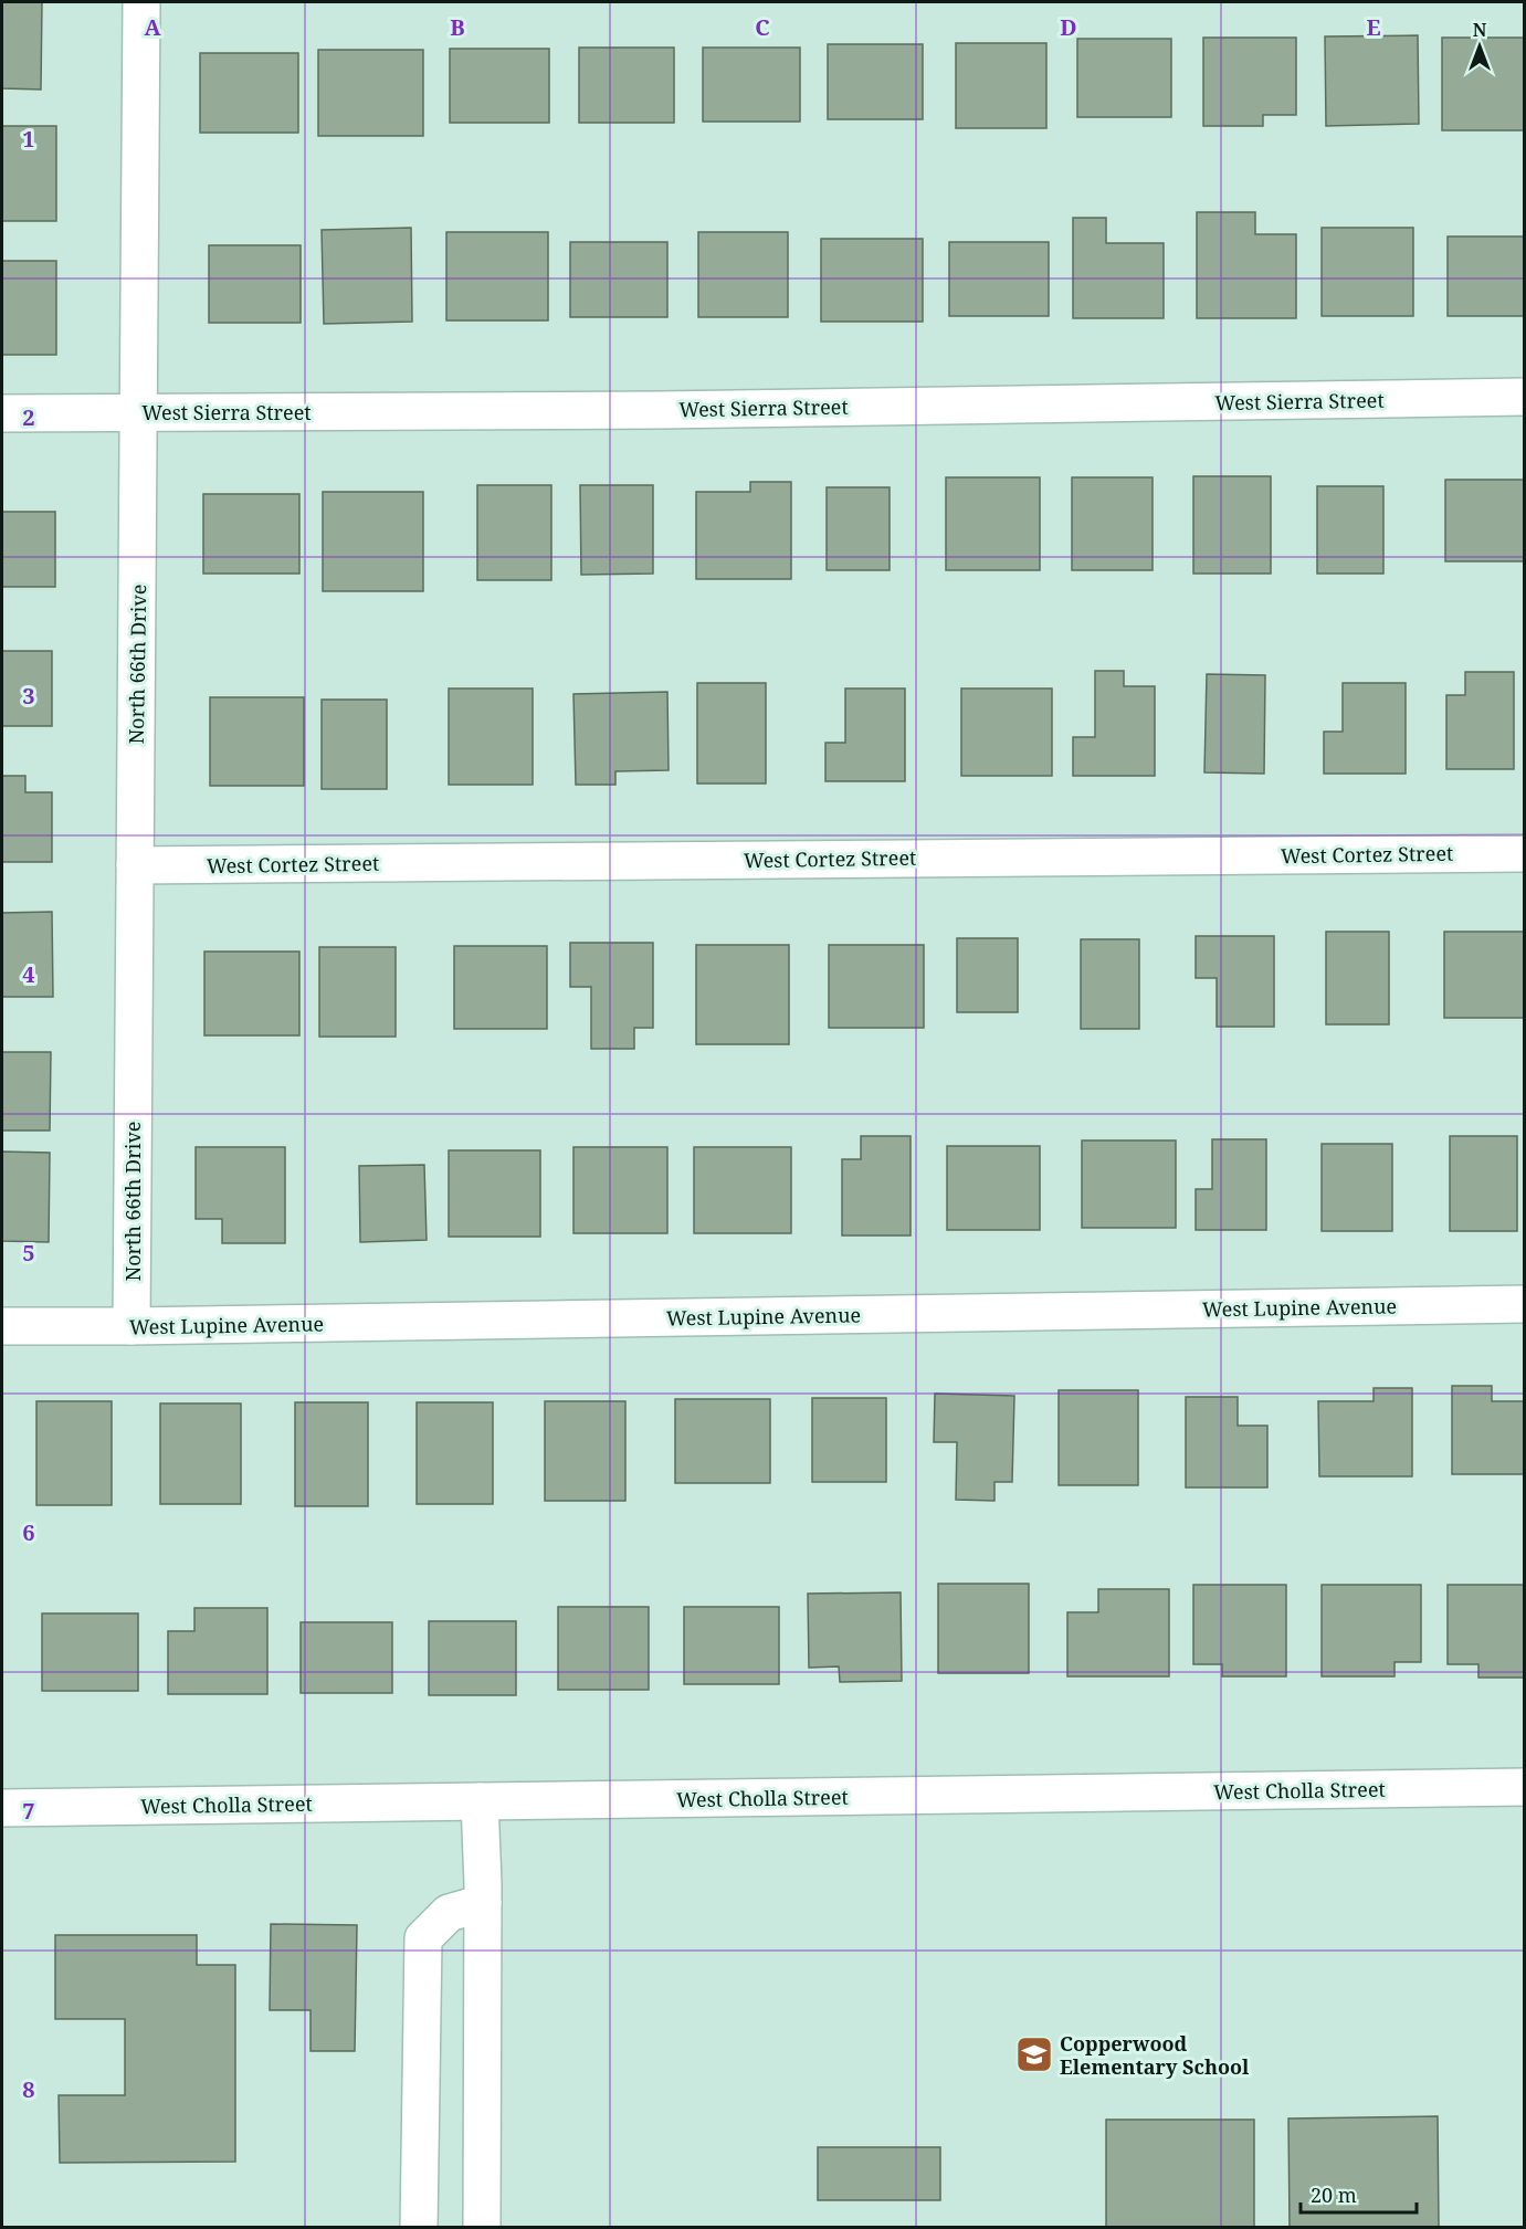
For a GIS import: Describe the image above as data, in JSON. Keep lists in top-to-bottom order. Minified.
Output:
{"streets":{"street":["West Sierra Street","North 66th Drive","West Cortez Street","West Lupine Avenue","West Cholla Street"]},"crossings":[["West Sierra Street","North 66th Drive"],["North 66th Drive","West Cortez Street"],["North 66th Drive","West Lupine Avenue"]],"places":{"school or university":["Copperwood Elementary School"]},"scale_bar":"20 m","north":"top","grid":{"columns":["A","B","C","D","E"],"rows":["1","2","3","4","5","6","7","8"]}}
